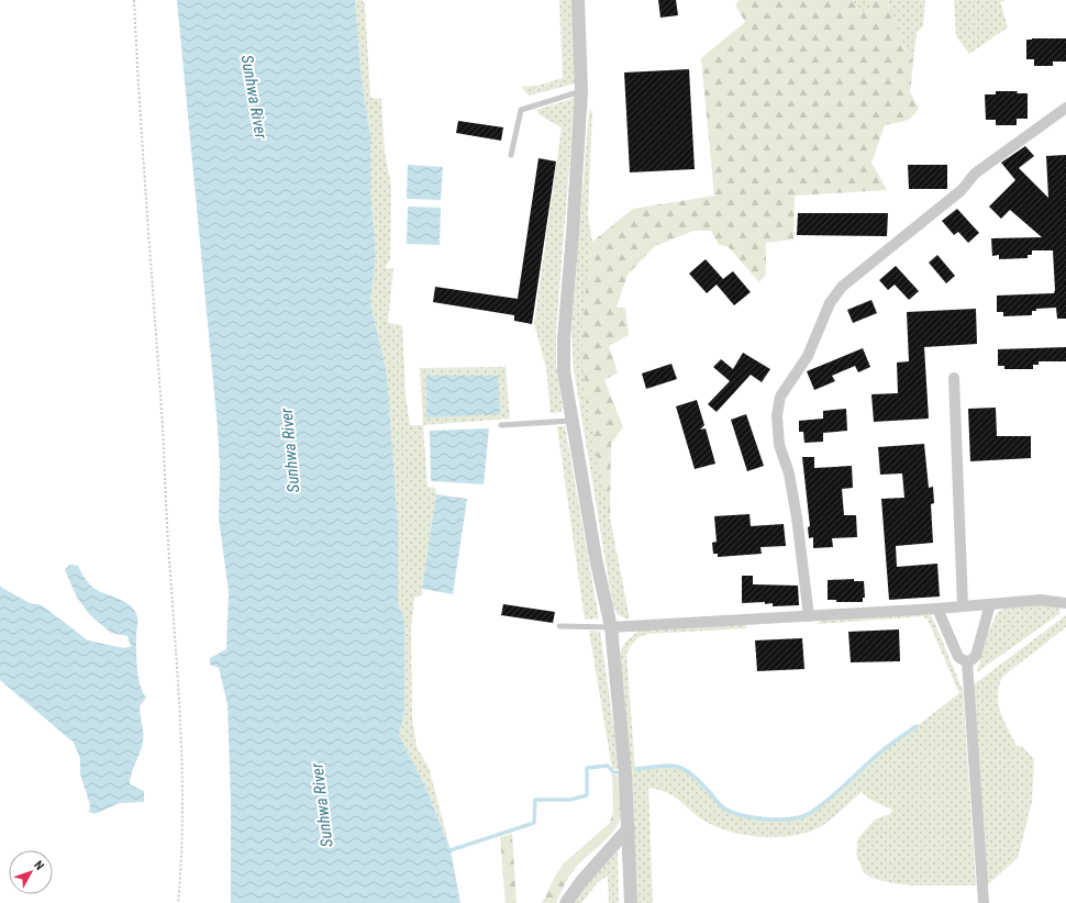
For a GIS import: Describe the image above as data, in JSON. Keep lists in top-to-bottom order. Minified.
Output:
{"water":["Sunhwa River"],"north":"top right"}
